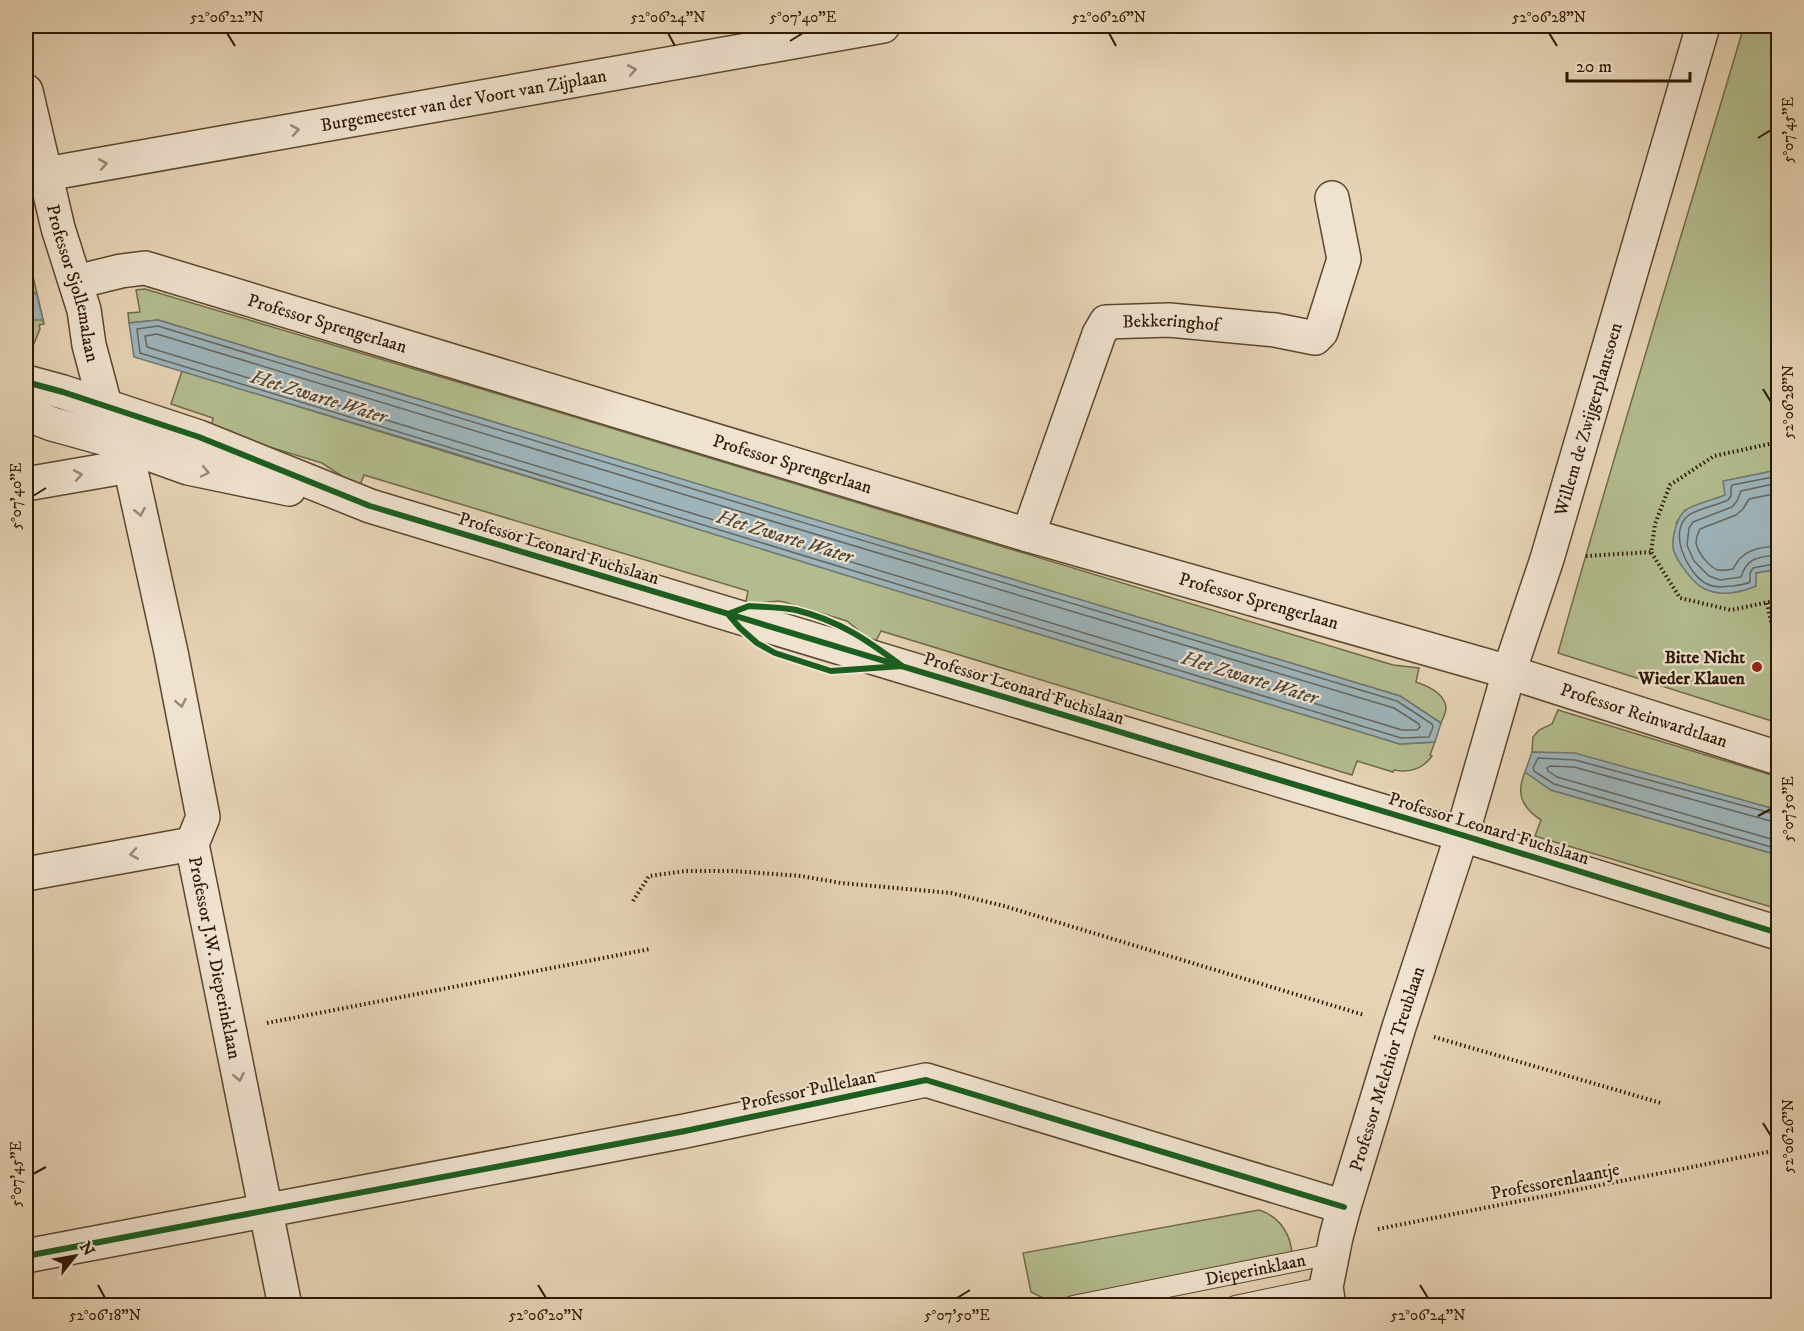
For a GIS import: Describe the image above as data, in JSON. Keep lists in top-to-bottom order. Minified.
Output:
{"streets":{"street":["Burgemeester van der Voort van Zijplaan","Professor Sjollemalaan","Professor Sprengerlaan","Bekkeringhof","Willem de Zwijgerplantsoen","Professor Leonard Fuchslaan","Professor Reinwardtlaan","Professor J.W. Dieperinklaan","Professor Melchior Treublaan","Professor Pullelaan"],"lane":["Dieperinklaan"],"path":["Professorenlaantje"]},"crossings":[["Burgemeester van der Voort van Zijplaan","Professor Sjollemalaan"],["Professor Sjollemalaan","Professor Sprengerlaan"],["Professor Sjollemalaan","Professor Leonard Fuchslaan"],["Professor Sjollemalaan","Professor J.W. Dieperinklaan"],["Professor Sprengerlaan","Bekkeringhof"],["Professor Sprengerlaan","Willem de Zwijgerplantsoen"],["Professor Sprengerlaan","Professor Reinwardtlaan"],["Willem de Zwijgerplantsoen","Professor Leonard Fuchslaan"],["Willem de Zwijgerplantsoen","Professor Reinwardtlaan"],["Willem de Zwijgerplantsoen","Professor Melchior Treublaan"],["Professor Leonard Fuchslaan","Professor J.W. Dieperinklaan"],["Professor Leonard Fuchslaan","Professor Melchior Treublaan"],["Professor J.W. Dieperinklaan","Professor Pullelaan"],["Professor Melchior Treublaan","Professor Pullelaan"],["Professor Melchior Treublaan","Professorenlaantje"],["Professor Melchior Treublaan","Dieperinklaan"],["Professor Pullelaan","Professorenlaantje"],["Professor Pullelaan","Dieperinklaan"],["Professorenlaantje","Dieperinklaan"]],"one_way":["Burgemeester van der Voort van Zijplaan","Professor J.W. Dieperinklaan"],"water":["Het Zwarte Water"],"places":["Bitte Nicht Wieder Klauen"],"scale_bar":"20 m","north":"top right","coordinates":["52°06'22\"N","52°06'24\"N","5°07'40\"E","52°06'26\"N","52°06'28\"N","5°07'45\"E","5°07'50\"E","52°06'18\"N","52°06'20\"N"]}
